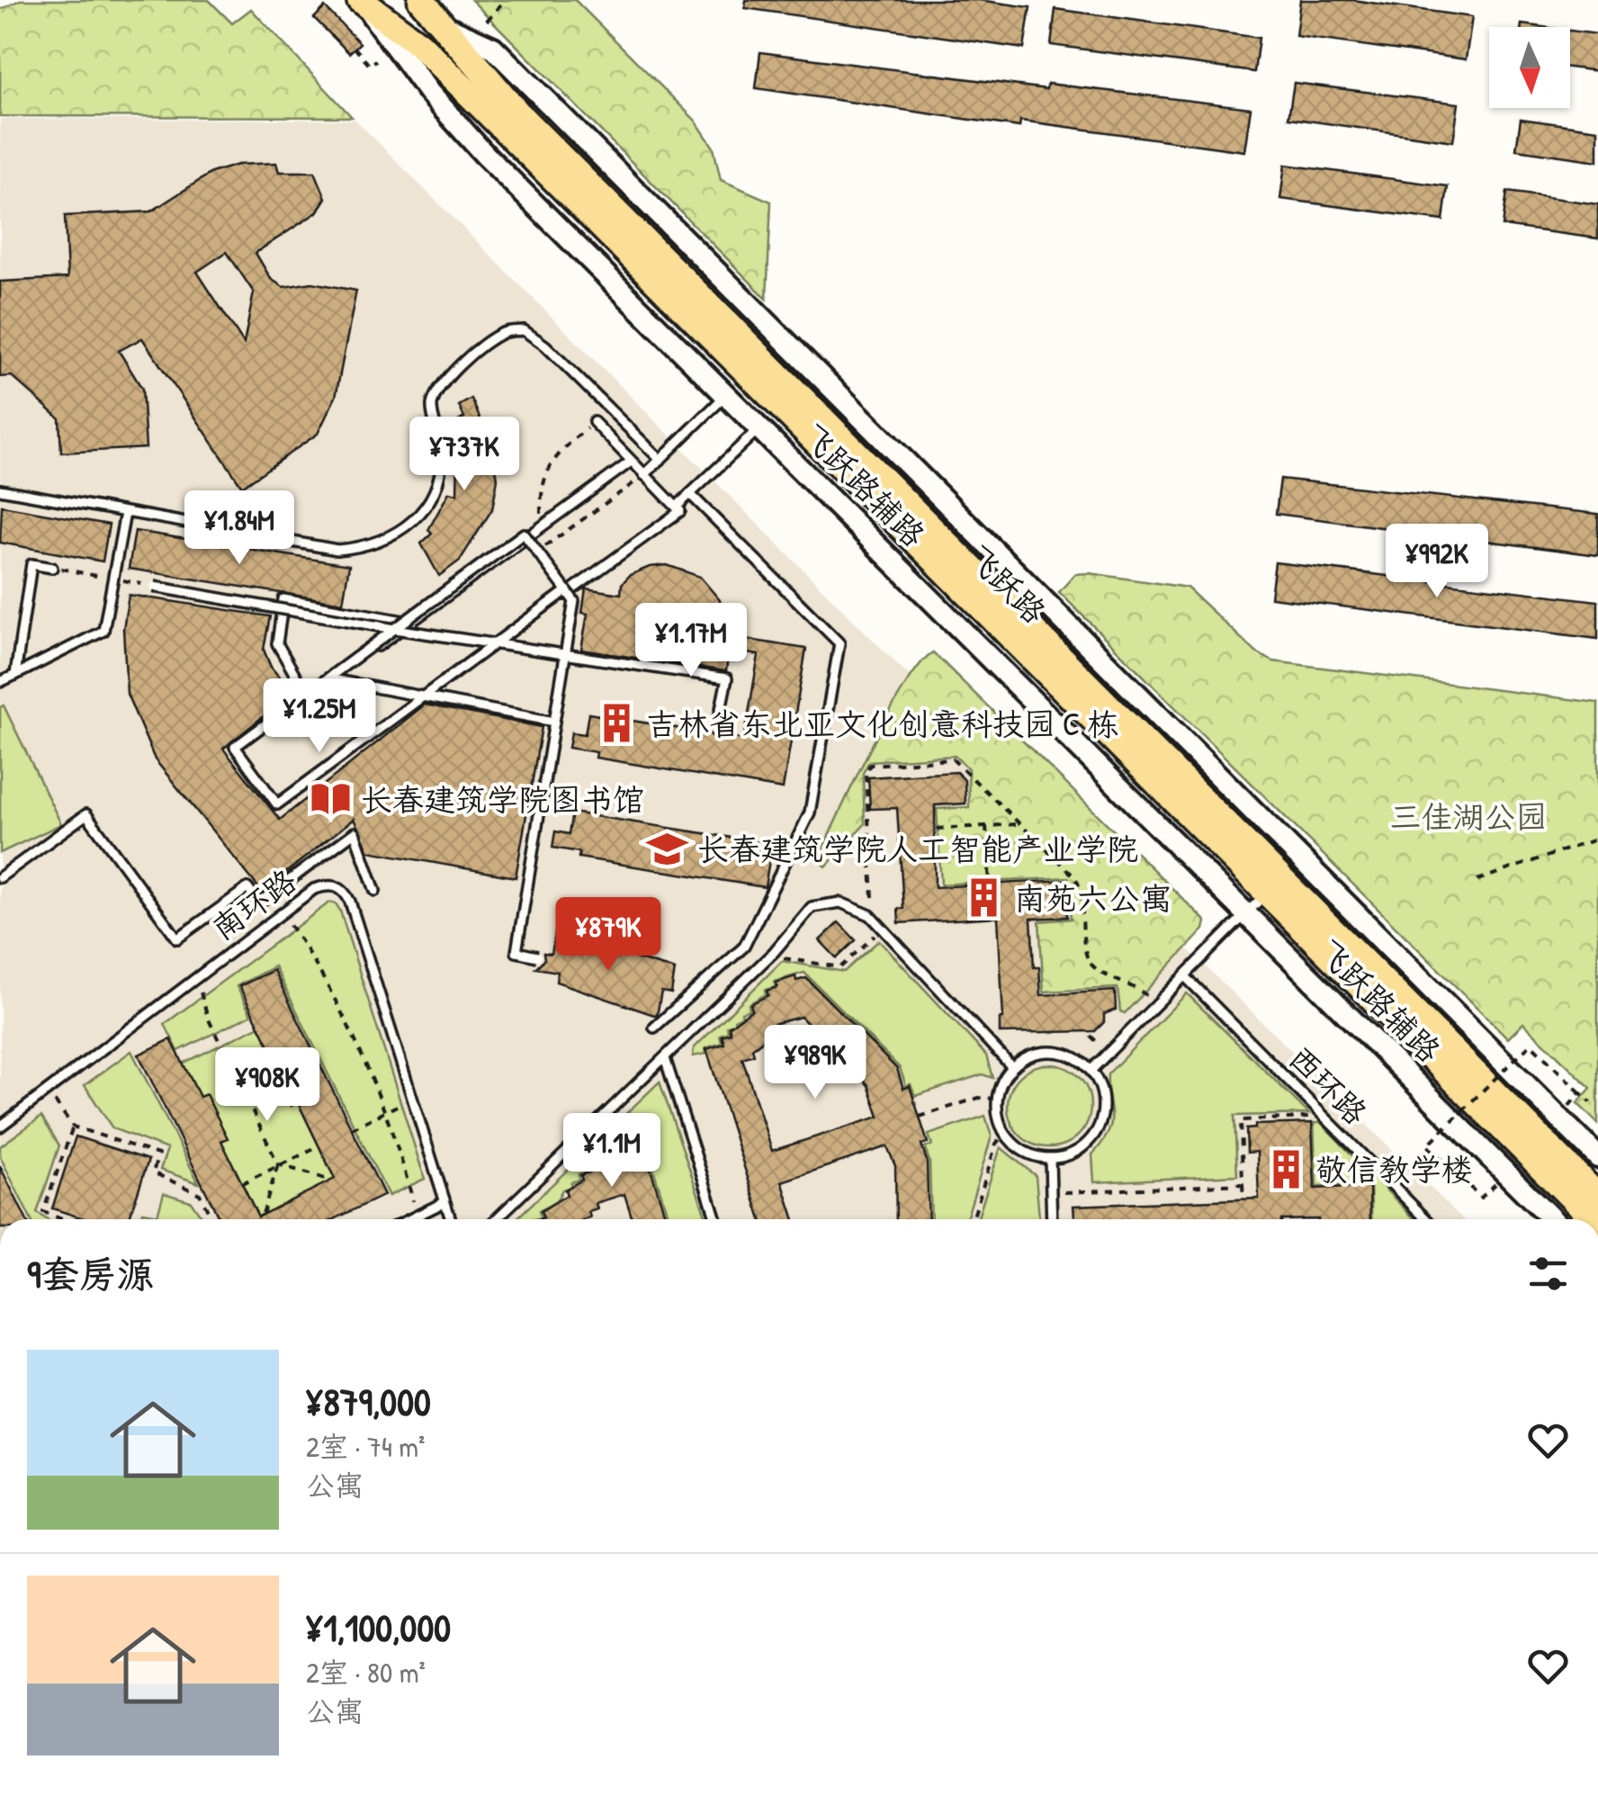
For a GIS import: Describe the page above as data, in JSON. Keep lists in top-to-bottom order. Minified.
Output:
{"streets":{"main road":["飞跃路"],"street":["飞跃路辅路"],"lane":["南环路","西环路"]},"crossings":[["飞跃路辅路","飞跃路"]],"parks":["三佳湖公园"],"places":{"building":["吉林省东北亚文化创意科技园 C 栋","南苑六公寓","敬信教学楼"],"library":["长春建筑学院图书馆"],"school or university":["长春建筑学院人工智能产业学院"]},"north":"bottom","page":{"price":["¥737K","¥1.84M","¥992K","¥1.17M","¥1.25M","¥879K","¥989K","¥908K","¥1.1M"],"heading":"9套房源","list":[{"name":"¥879,000","note":"2室 · 74 m² · 公寓"},{"name":"¥1,100,000","note":"2室 · 80 m² · 公寓"}]}}
